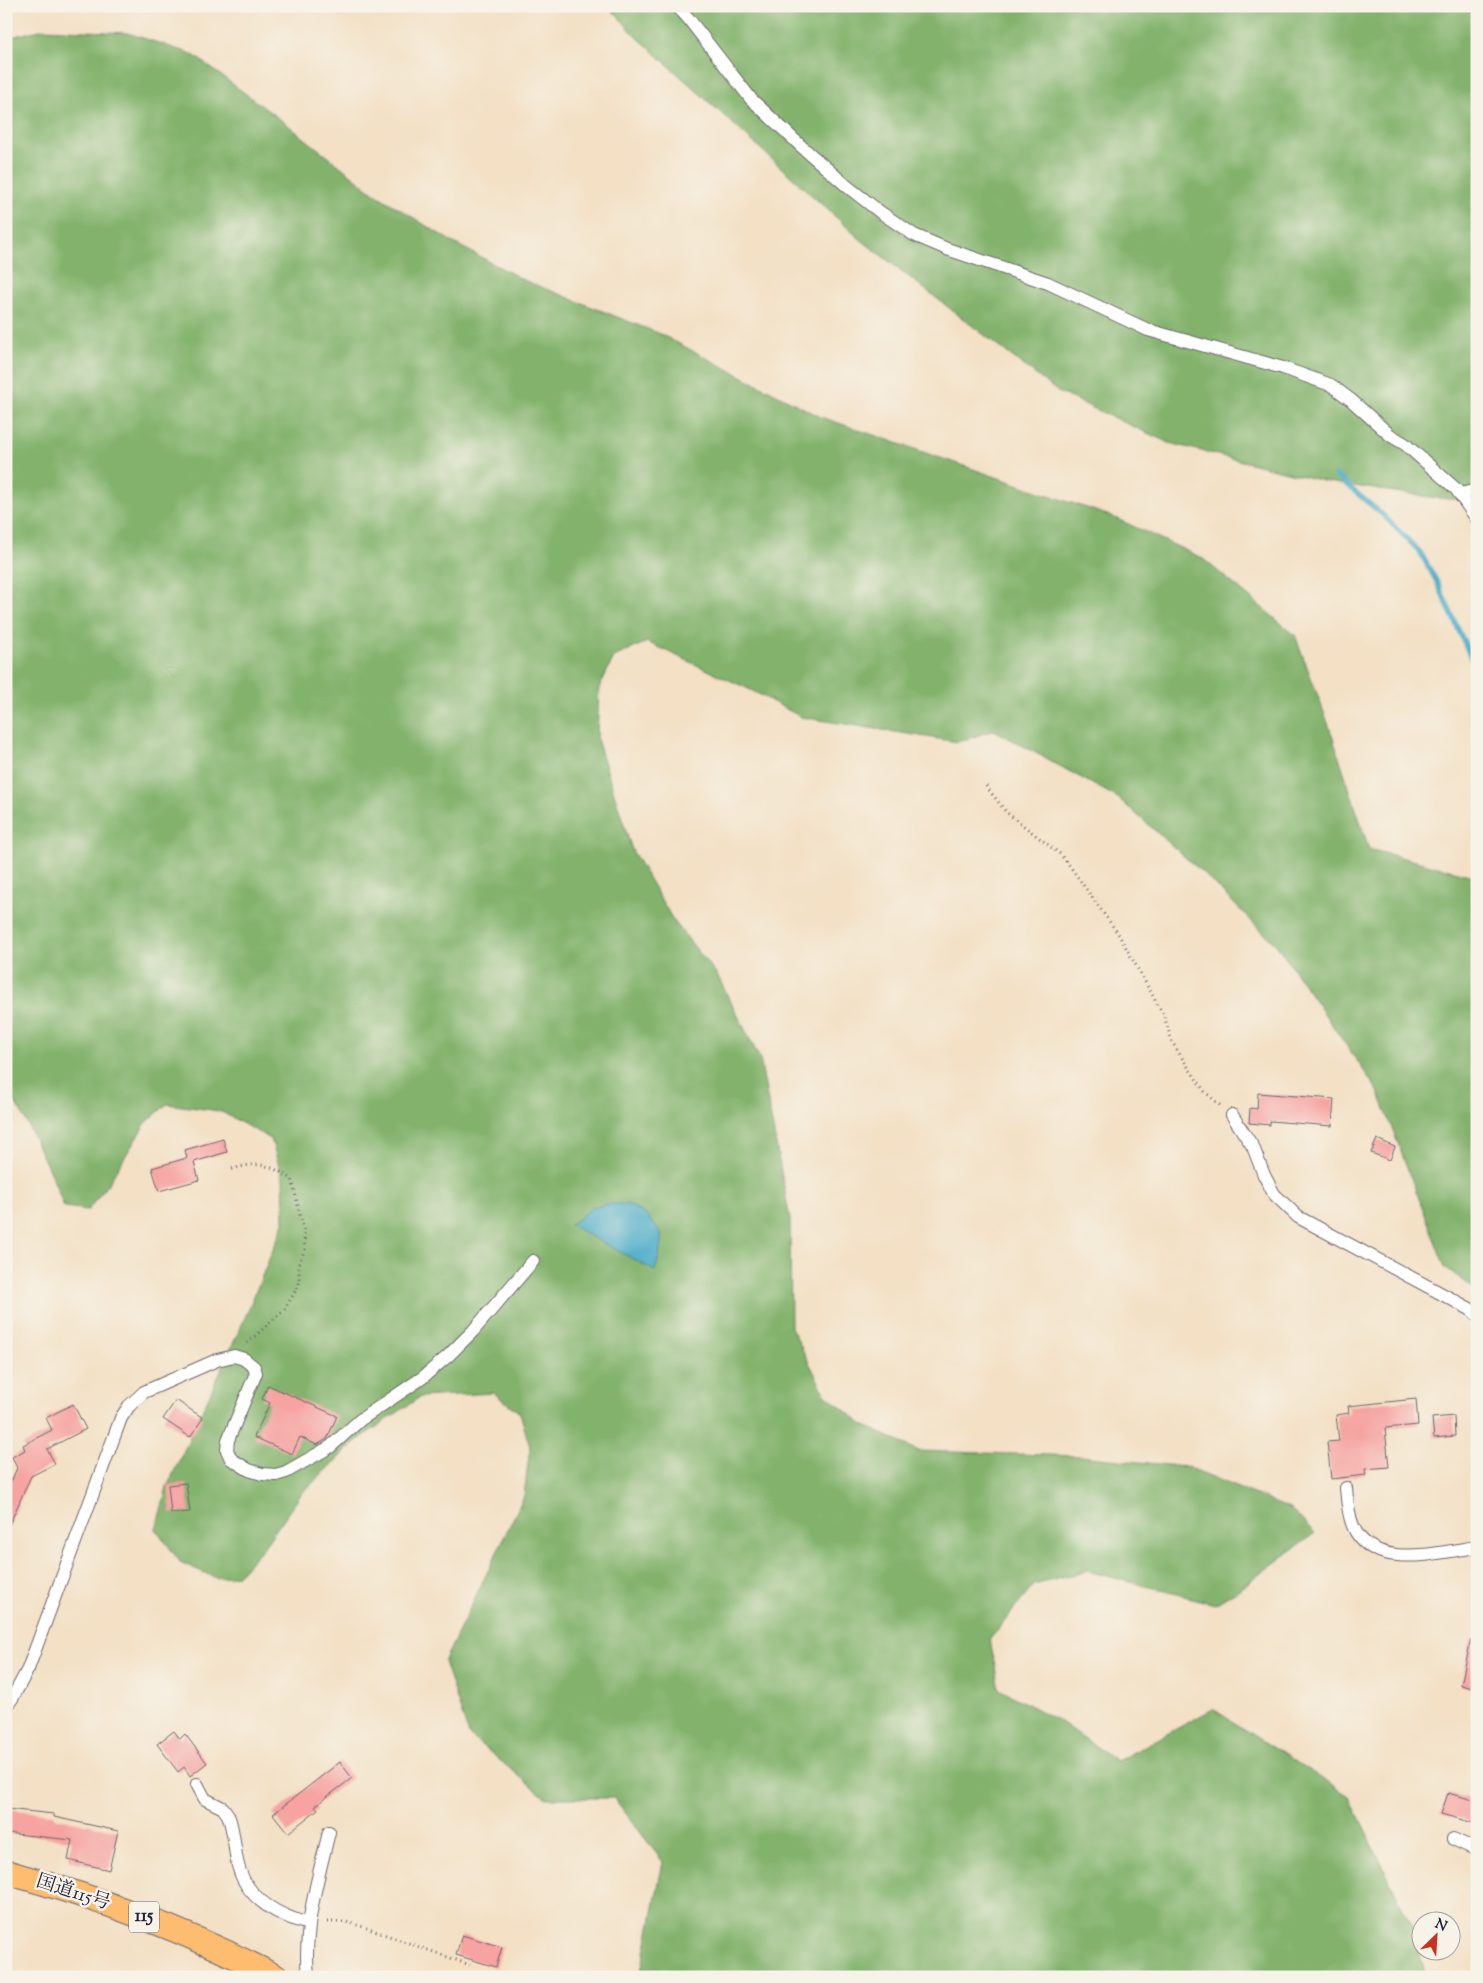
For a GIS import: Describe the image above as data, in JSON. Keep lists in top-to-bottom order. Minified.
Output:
{"streets":{"highway":["国道115号","115"]},"north":"top right"}
